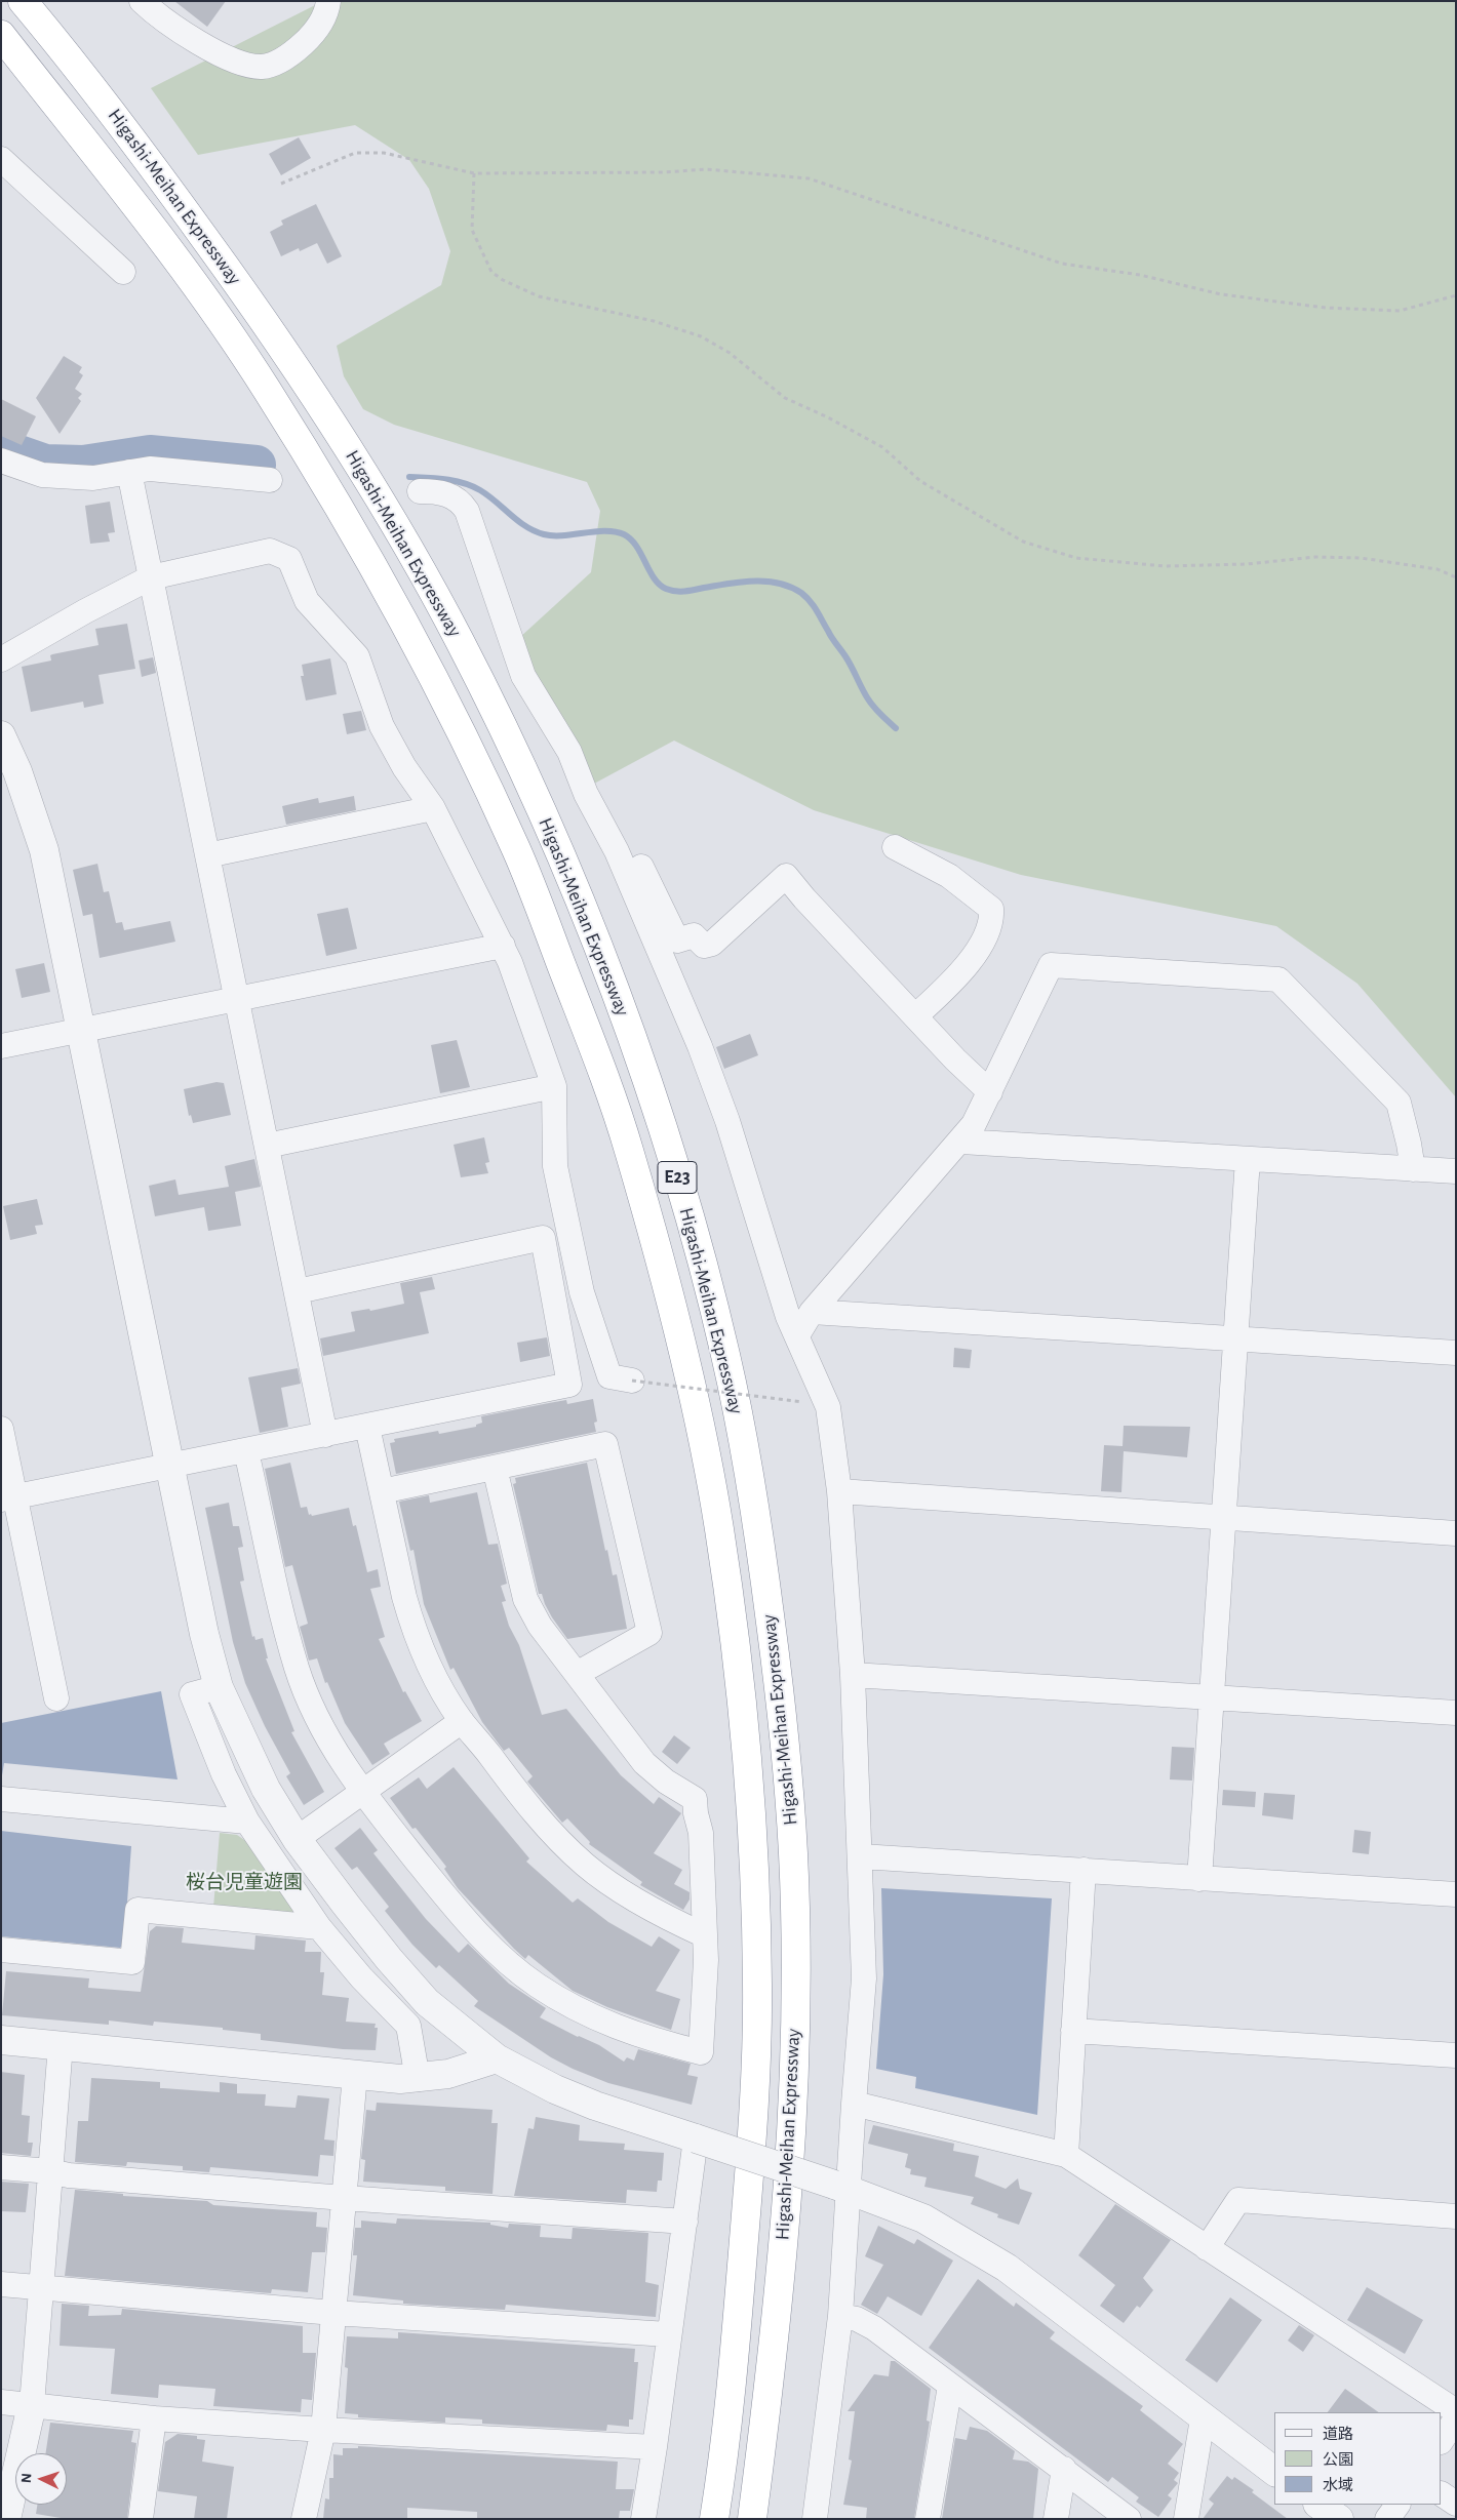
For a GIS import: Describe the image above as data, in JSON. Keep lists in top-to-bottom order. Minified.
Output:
{"streets":{"highway":["Higashi-Meihan Expressway","E23"]},"parks":["桜台児童遊園"],"legend":["道路","公園","水域"],"north":"left"}
